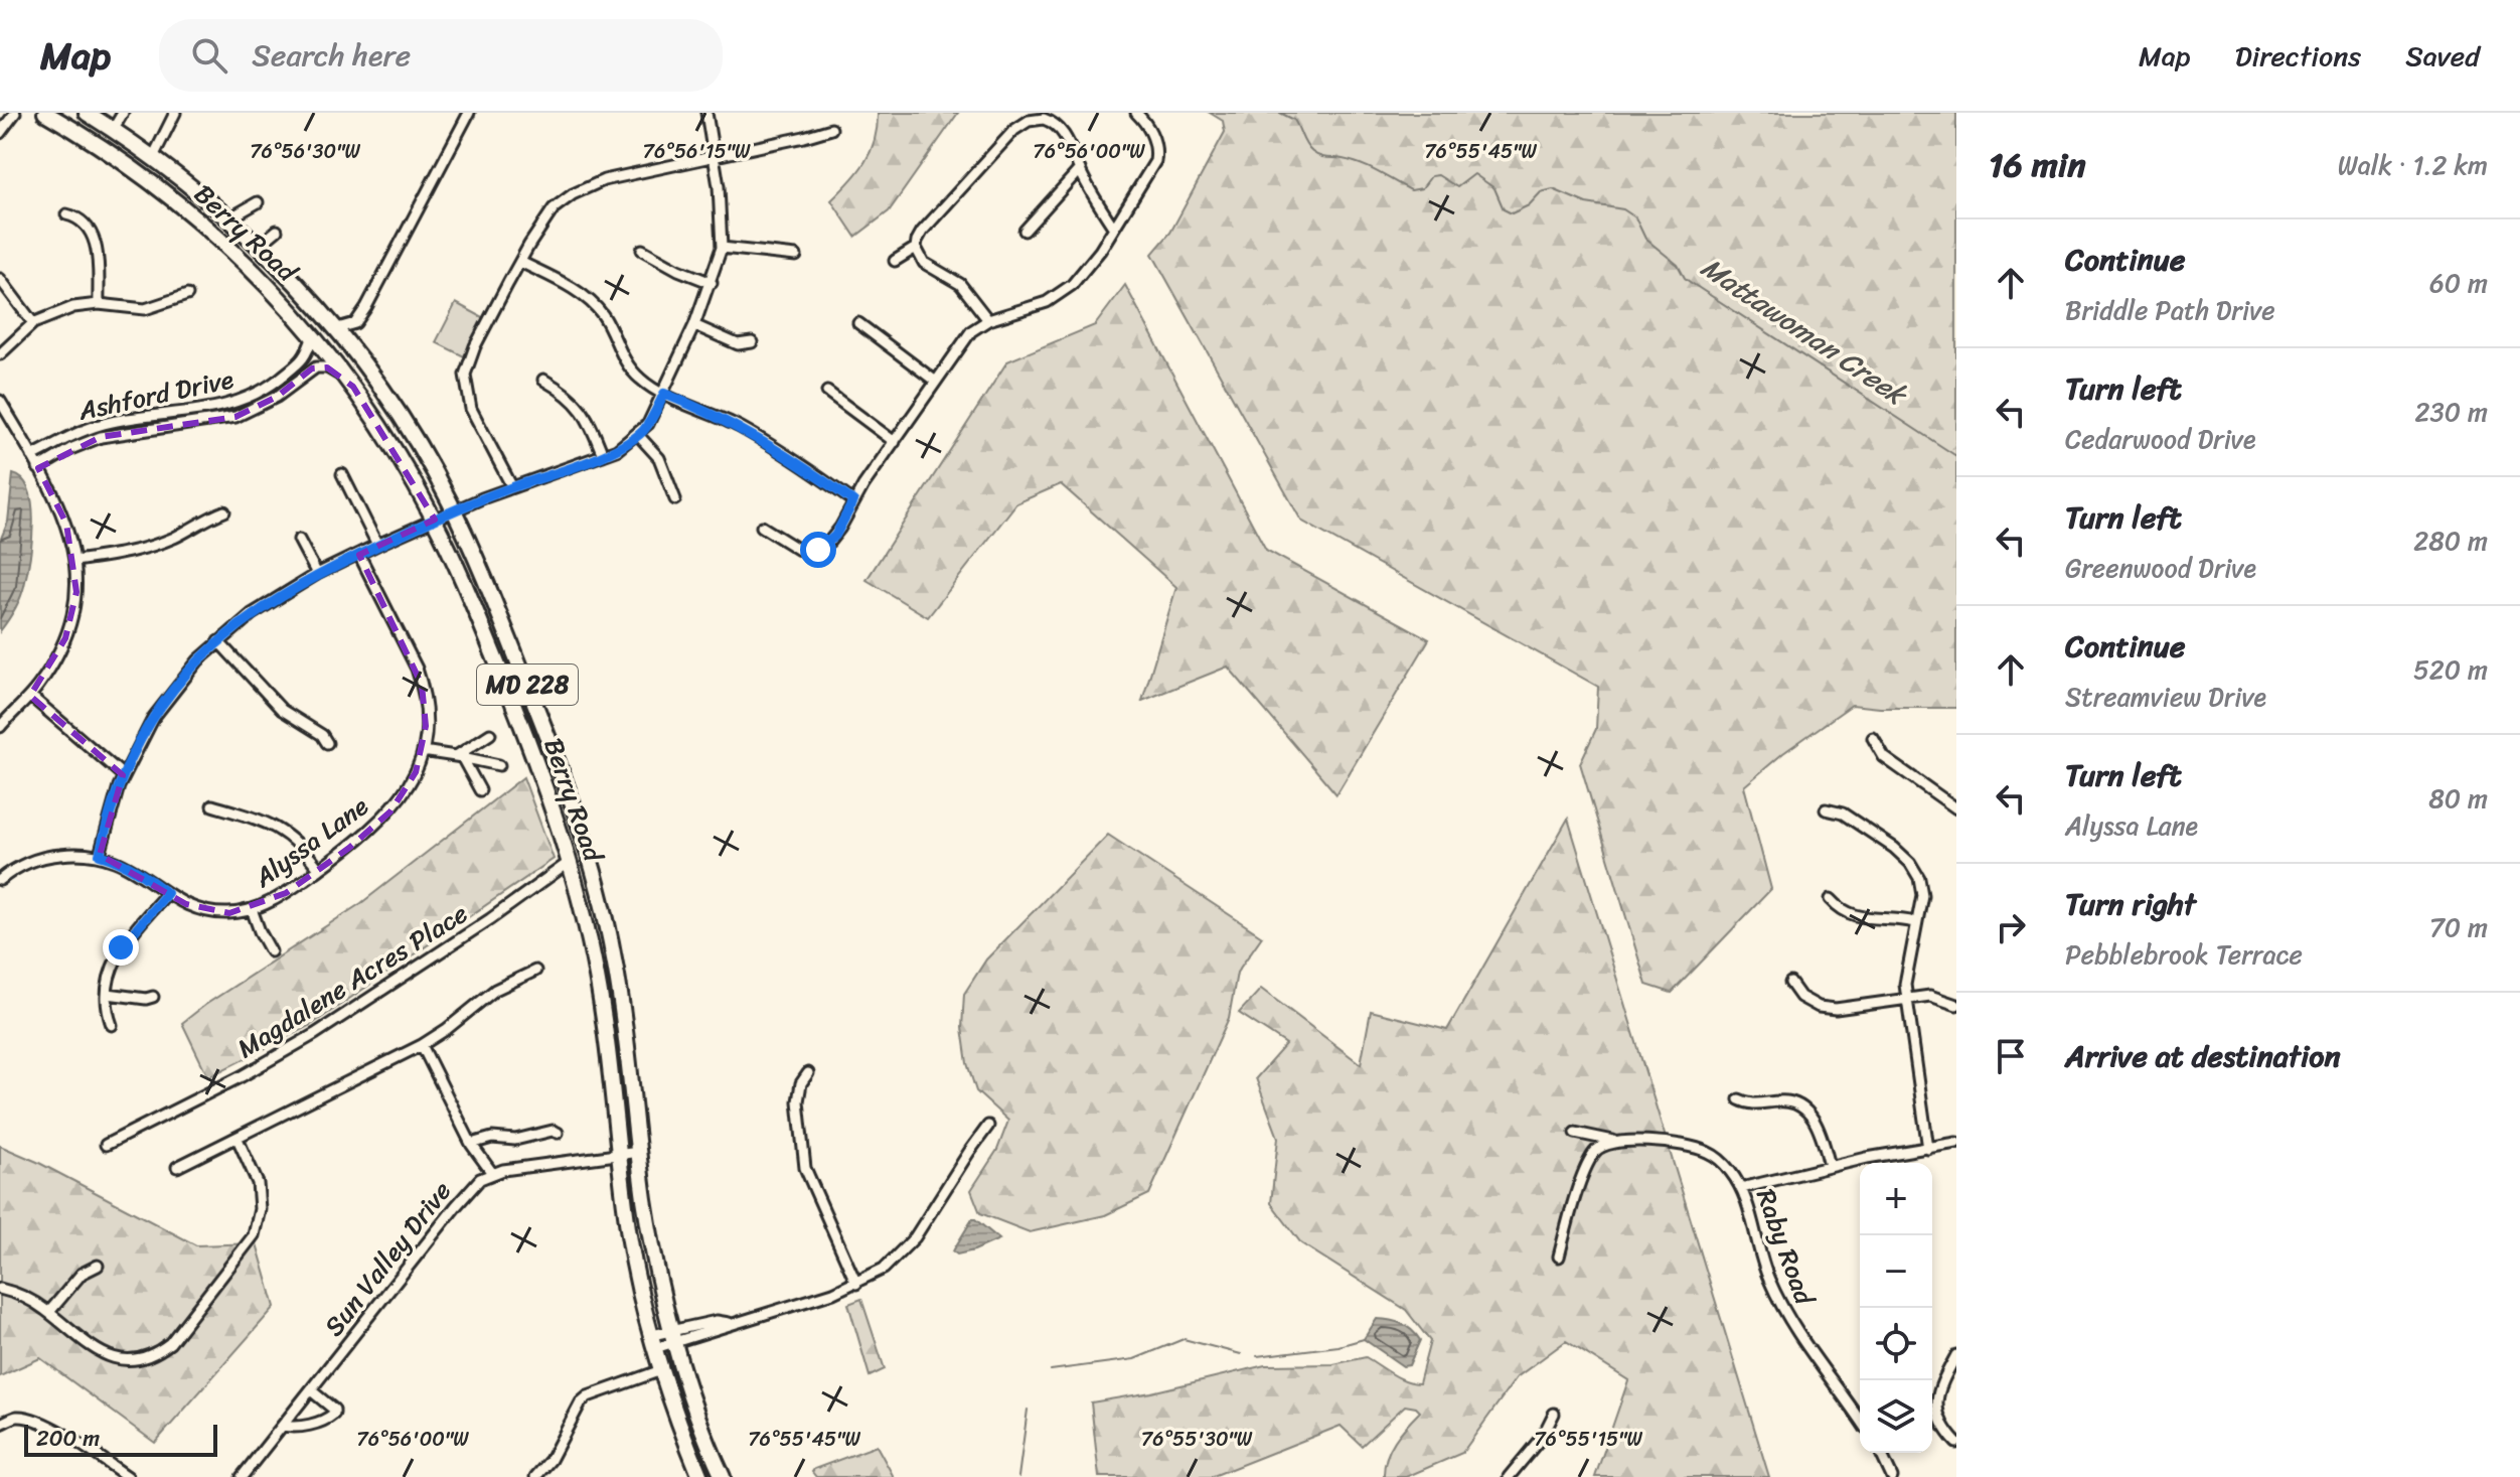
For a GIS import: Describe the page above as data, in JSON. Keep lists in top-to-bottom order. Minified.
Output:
{"streets":{"highway":["Berry Road","MD 228"],"street":["Ashford Drive","Alyssa Lane","Magdalene Acres Place","Raby Road","Sun Valley Drive"]},"crossings":[["Berry Road","Ashford Drive"],["Berry Road","Magdalene Acres Place"]],"water":["Mattawoman Creek"],"scale_bar":"200 m","page":{"header":"Map","search":"Search here","nav":["Map","Directions","Saved"],"heading":["16 min","Walk · 1.2 km"],"list":[["Continue","Briddle Path Drive","60 m"],["Turn left","Cedarwood Drive","230 m"],["Turn left","Greenwood Drive","280 m"],["Continue","Streamview Drive","520 m"],["Turn left","Alyssa Lane","80 m"],["Turn right","Pebblebrook Terrace","70 m"],"Arrive at destination"],"map_buttons":["+","−"],"scale":"200 m"},"coordinates":["76°56'30\"W","76°56'15\"W","76°56'00\"W","76°55'45\"W","76°55'30\"W","76°55'15\"W"]}
